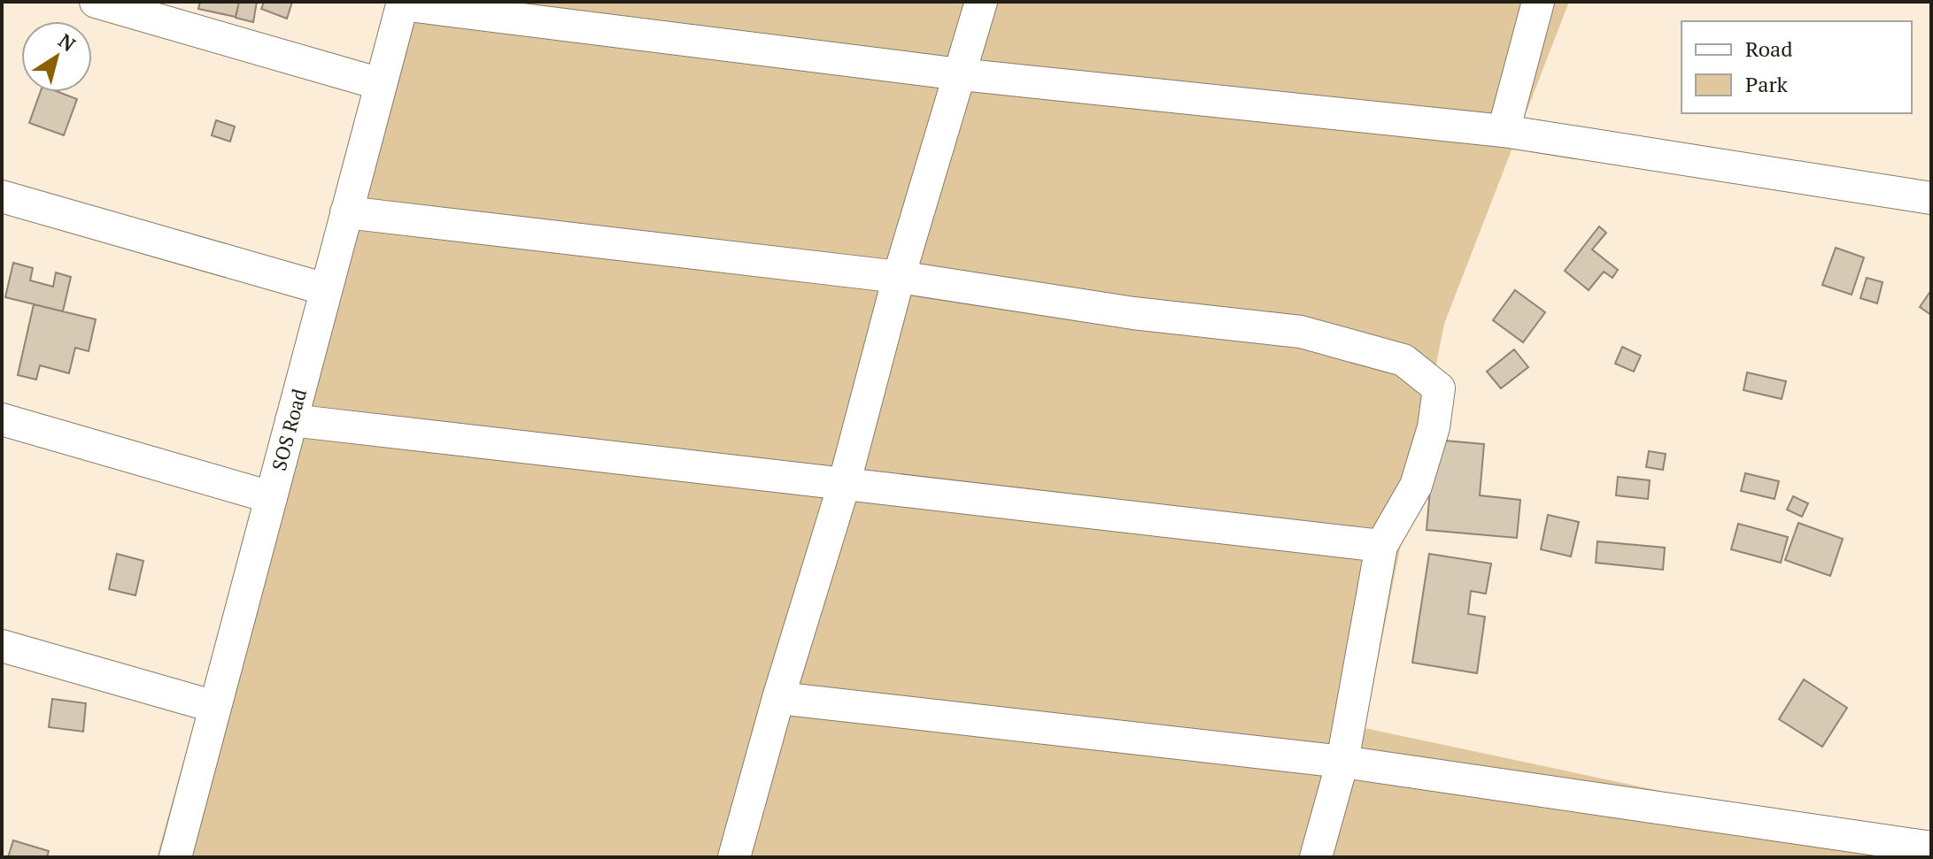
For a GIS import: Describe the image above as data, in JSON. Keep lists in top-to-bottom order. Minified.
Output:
{"streets":{"street":["SOS Road"]},"legend":["Road","Park"],"north":"top right"}
